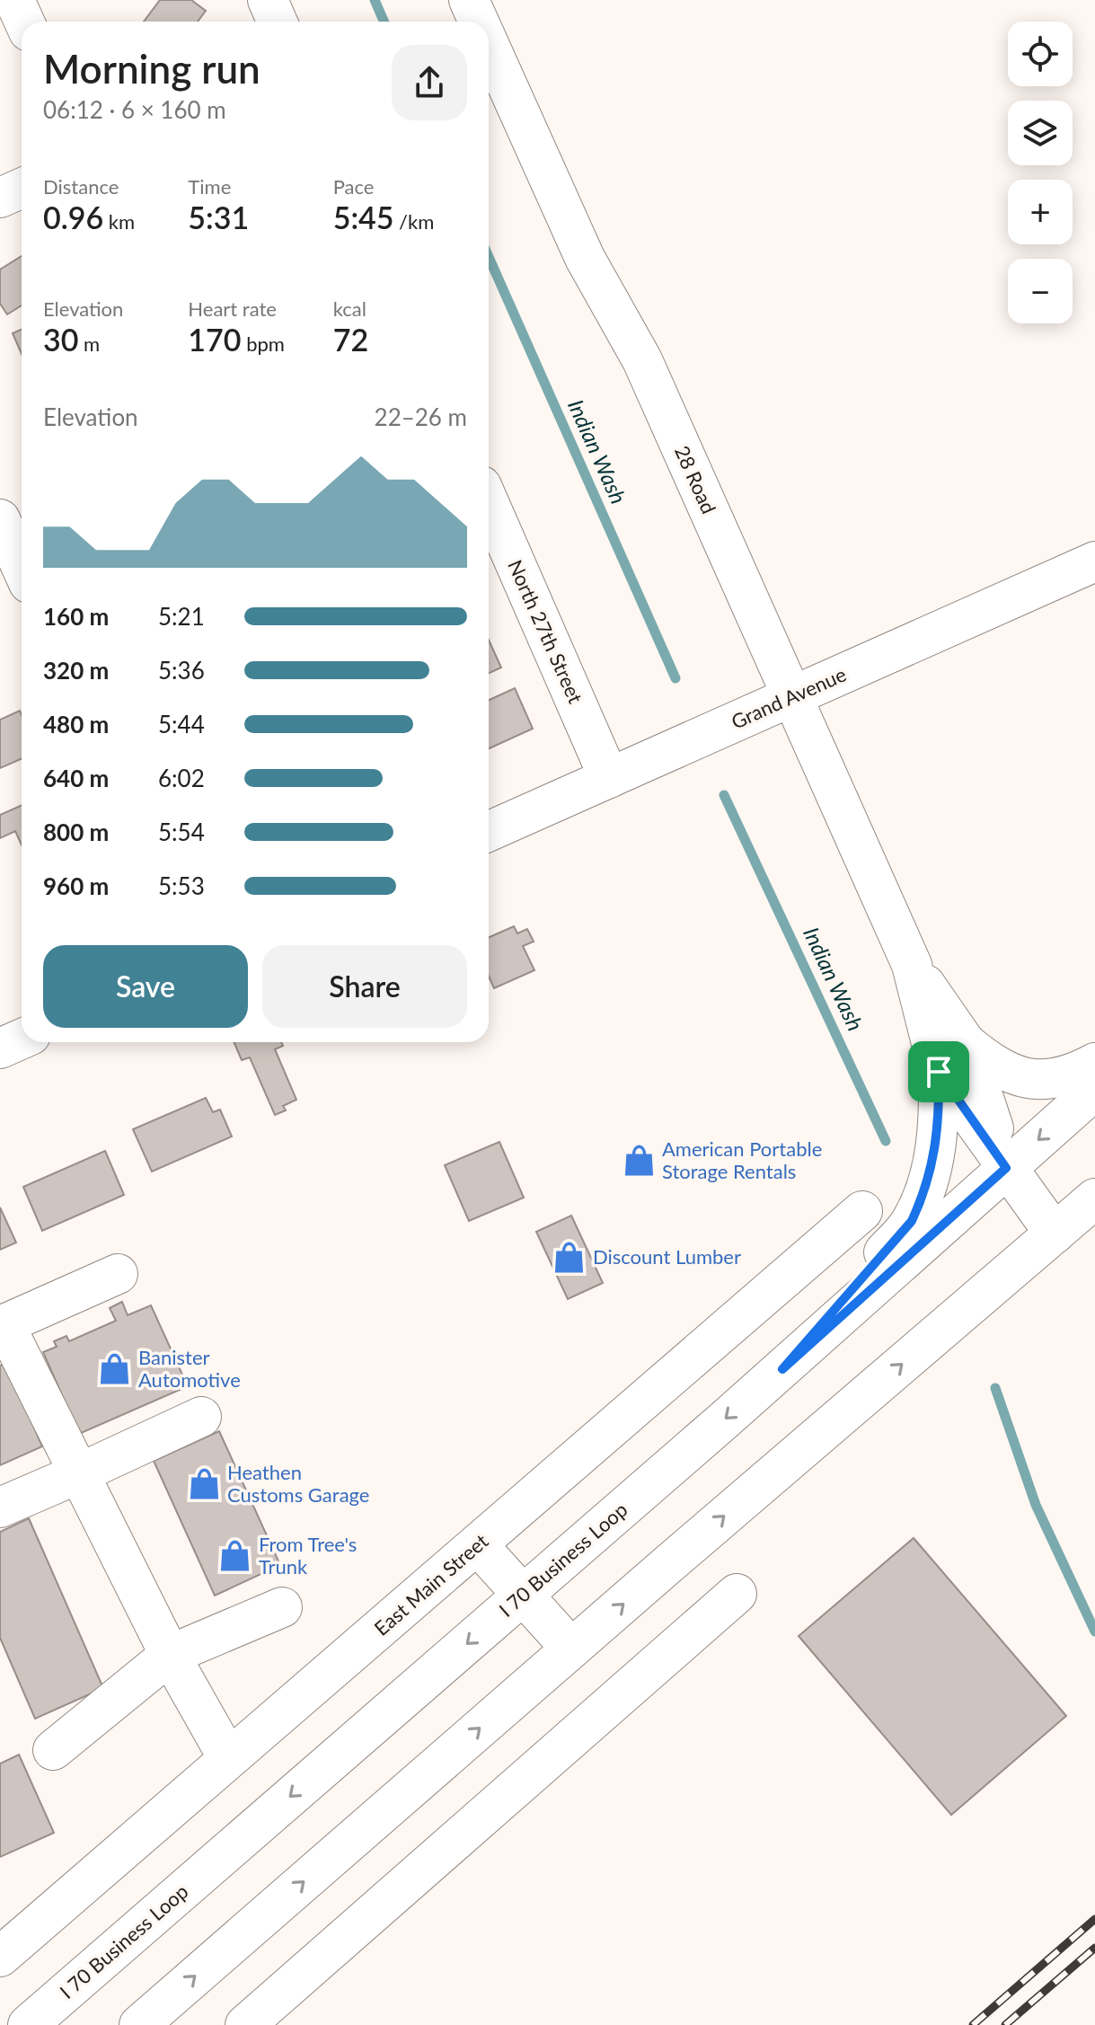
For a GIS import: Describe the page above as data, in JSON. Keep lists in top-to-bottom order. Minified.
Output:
{"streets":{"main road":["28 Road","North 27th Street","Grand Avenue","I 70 Business Loop","East Main Street"]},"crossings":[["28 Road","Grand Avenue"],["28 Road","I 70 Business Loop"],["North 27th Street","Grand Avenue"]],"water":["Indian Wash"],"places":{"shop":["American Portable Storage Rentals","Discount Lumber","Banister Automotive","Heathen Customs Garage","From Tree's Trunk"]},"page":{"map_buttons":["+","−"],"heading":["Morning run","06:12 · 6 × 160 m"],"stats":[["Distance","0.96 km"],["Time","5:31"],["Pace","5:45 /km"],["Elevation","30 m"],["Heart rate","170 bpm"],["kcal","72"]],"chart":["Elevation","22–26 m"],"list":[{"name":"160 m","note":"5:21"},{"name":"320 m","note":"5:36"},{"name":"480 m","note":"5:44"},{"name":"640 m","note":"6:02"},{"name":"800 m","note":"5:54"},{"name":"960 m","note":"5:53"}],"buttons":["Save","Share"]}}
